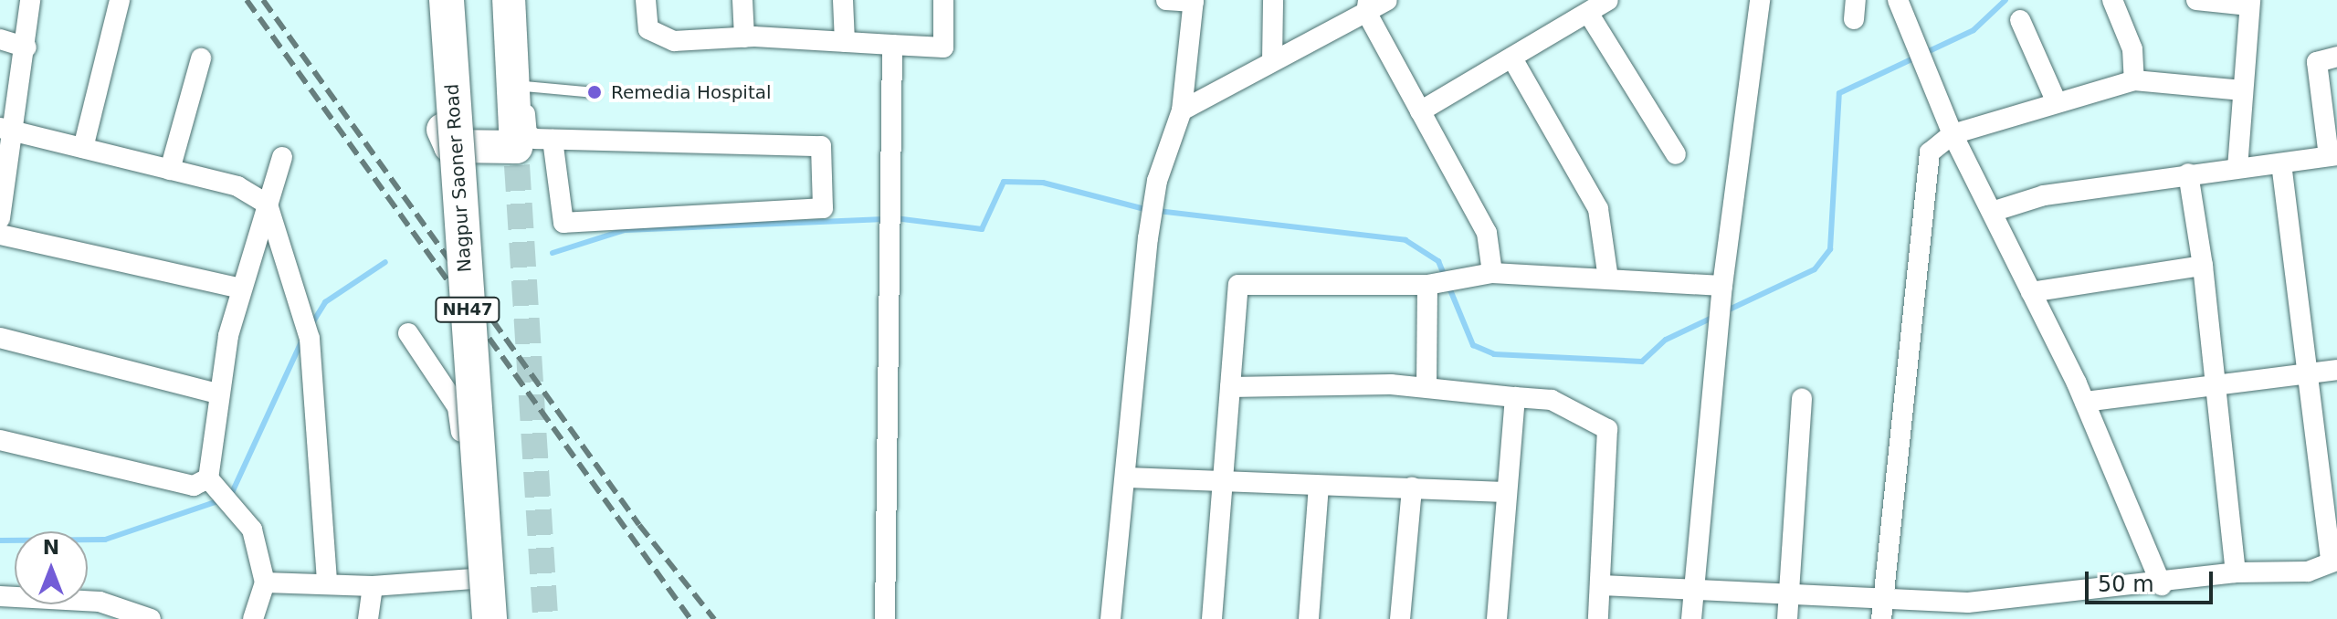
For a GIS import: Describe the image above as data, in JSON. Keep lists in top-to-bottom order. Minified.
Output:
{"streets":{"highway":["Nagpur Saoner Road","NH47"]},"places":["Remedia Hospital"],"scale_bar":"50 m","north":"top"}
